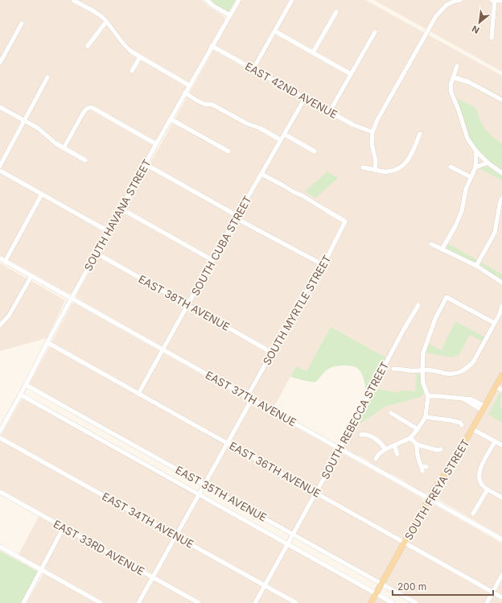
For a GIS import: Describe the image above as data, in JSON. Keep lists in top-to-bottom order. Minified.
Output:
{"streets":{"main road":["SOUTH FREYA STREET"],"street":["EAST 42ND AVENUE","SOUTH HAVANA STREET","SOUTH CUBA STREET","EAST 38TH AVENUE","SOUTH MYRTLE STREET","EAST 37TH AVENUE","SOUTH REBECCA STREET","EAST 36TH AVENUE","EAST 35TH AVENUE","EAST 34TH AVENUE","EAST 33RD AVENUE"]},"crossings":[["EAST 42ND AVENUE","SOUTH HAVANA STREET"],["EAST 42ND AVENUE","SOUTH CUBA STREET"],["SOUTH HAVANA STREET","EAST 38TH AVENUE"],["SOUTH HAVANA STREET","EAST 37TH AVENUE"],["SOUTH HAVANA STREET","EAST 36TH AVENUE"],["SOUTH HAVANA STREET","EAST 35TH AVENUE"],["SOUTH CUBA STREET","EAST 38TH AVENUE"],["SOUTH CUBA STREET","SOUTH MYRTLE STREET"],["SOUTH CUBA STREET","EAST 37TH AVENUE"],["SOUTH CUBA STREET","EAST 36TH AVENUE"],["EAST 38TH AVENUE","SOUTH MYRTLE STREET"],["SOUTH MYRTLE STREET","EAST 37TH AVENUE"],["EAST 37TH AVENUE","SOUTH REBECCA STREET"],["EAST 37TH AVENUE","SOUTH FREYA STREET"],["SOUTH REBECCA STREET","EAST 36TH AVENUE"],["SOUTH REBECCA STREET","EAST 35TH AVENUE"],["SOUTH REBECCA STREET","EAST 34TH AVENUE"],["EAST 36TH AVENUE","SOUTH FREYA STREET"],["SOUTH FREYA STREET","EAST 35TH AVENUE"]],"scale_bar":"200 m","north":"bottom left"}
